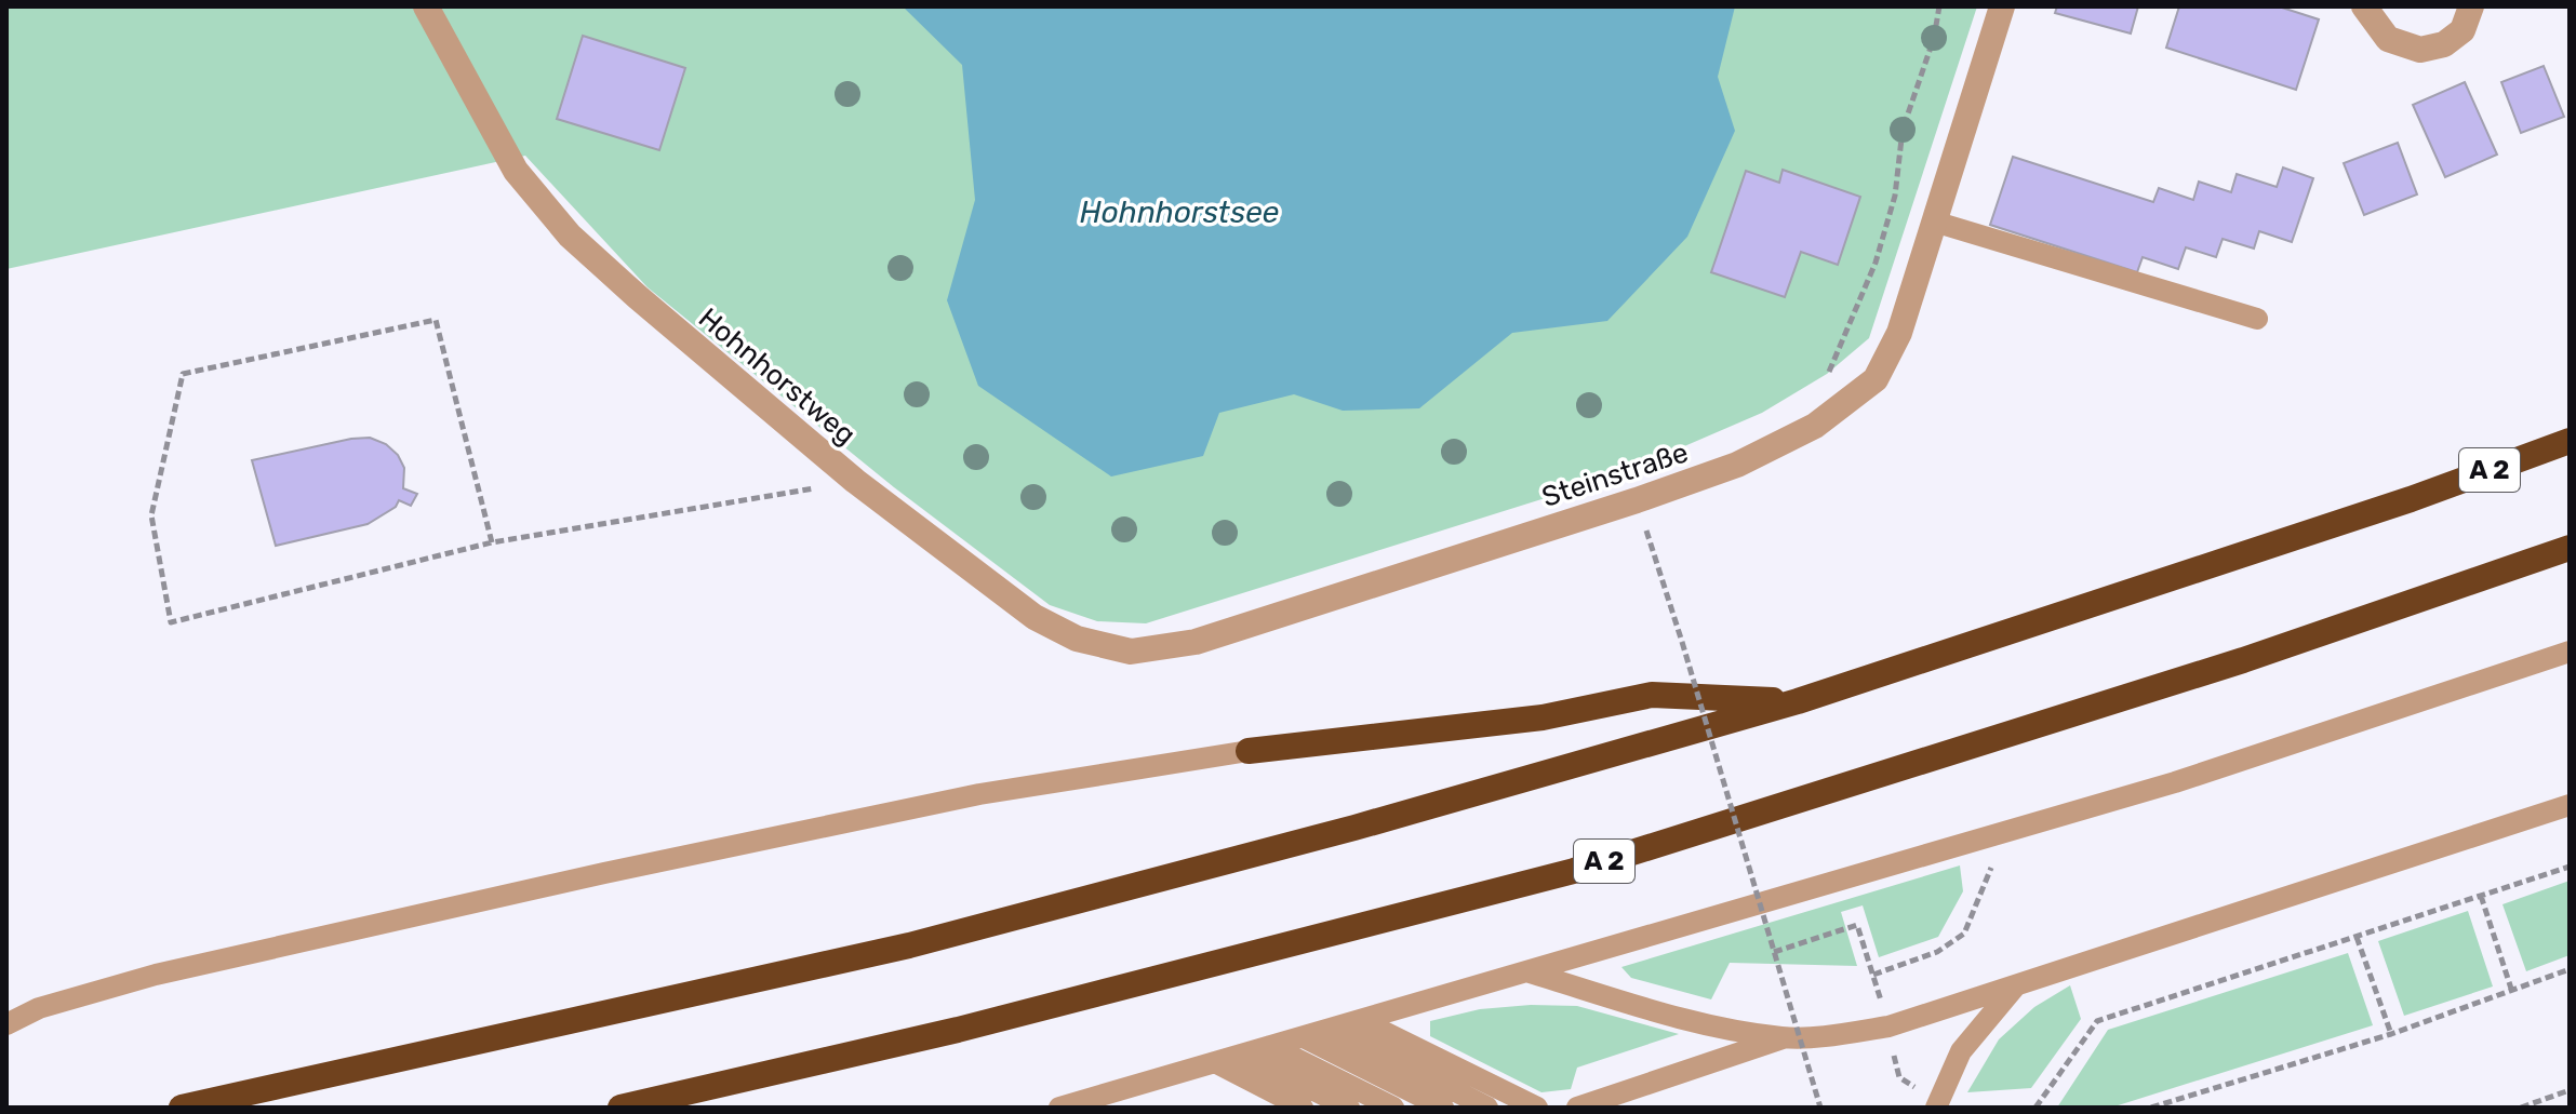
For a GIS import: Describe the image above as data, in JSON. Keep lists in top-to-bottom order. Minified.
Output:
{"streets":{"highway":["A 2"],"street":["Hohnhorstweg","Steinstraße"]},"crossings":[["Hohnhorstweg","Steinstraße"]],"water":["Hohnhorstsee"]}
